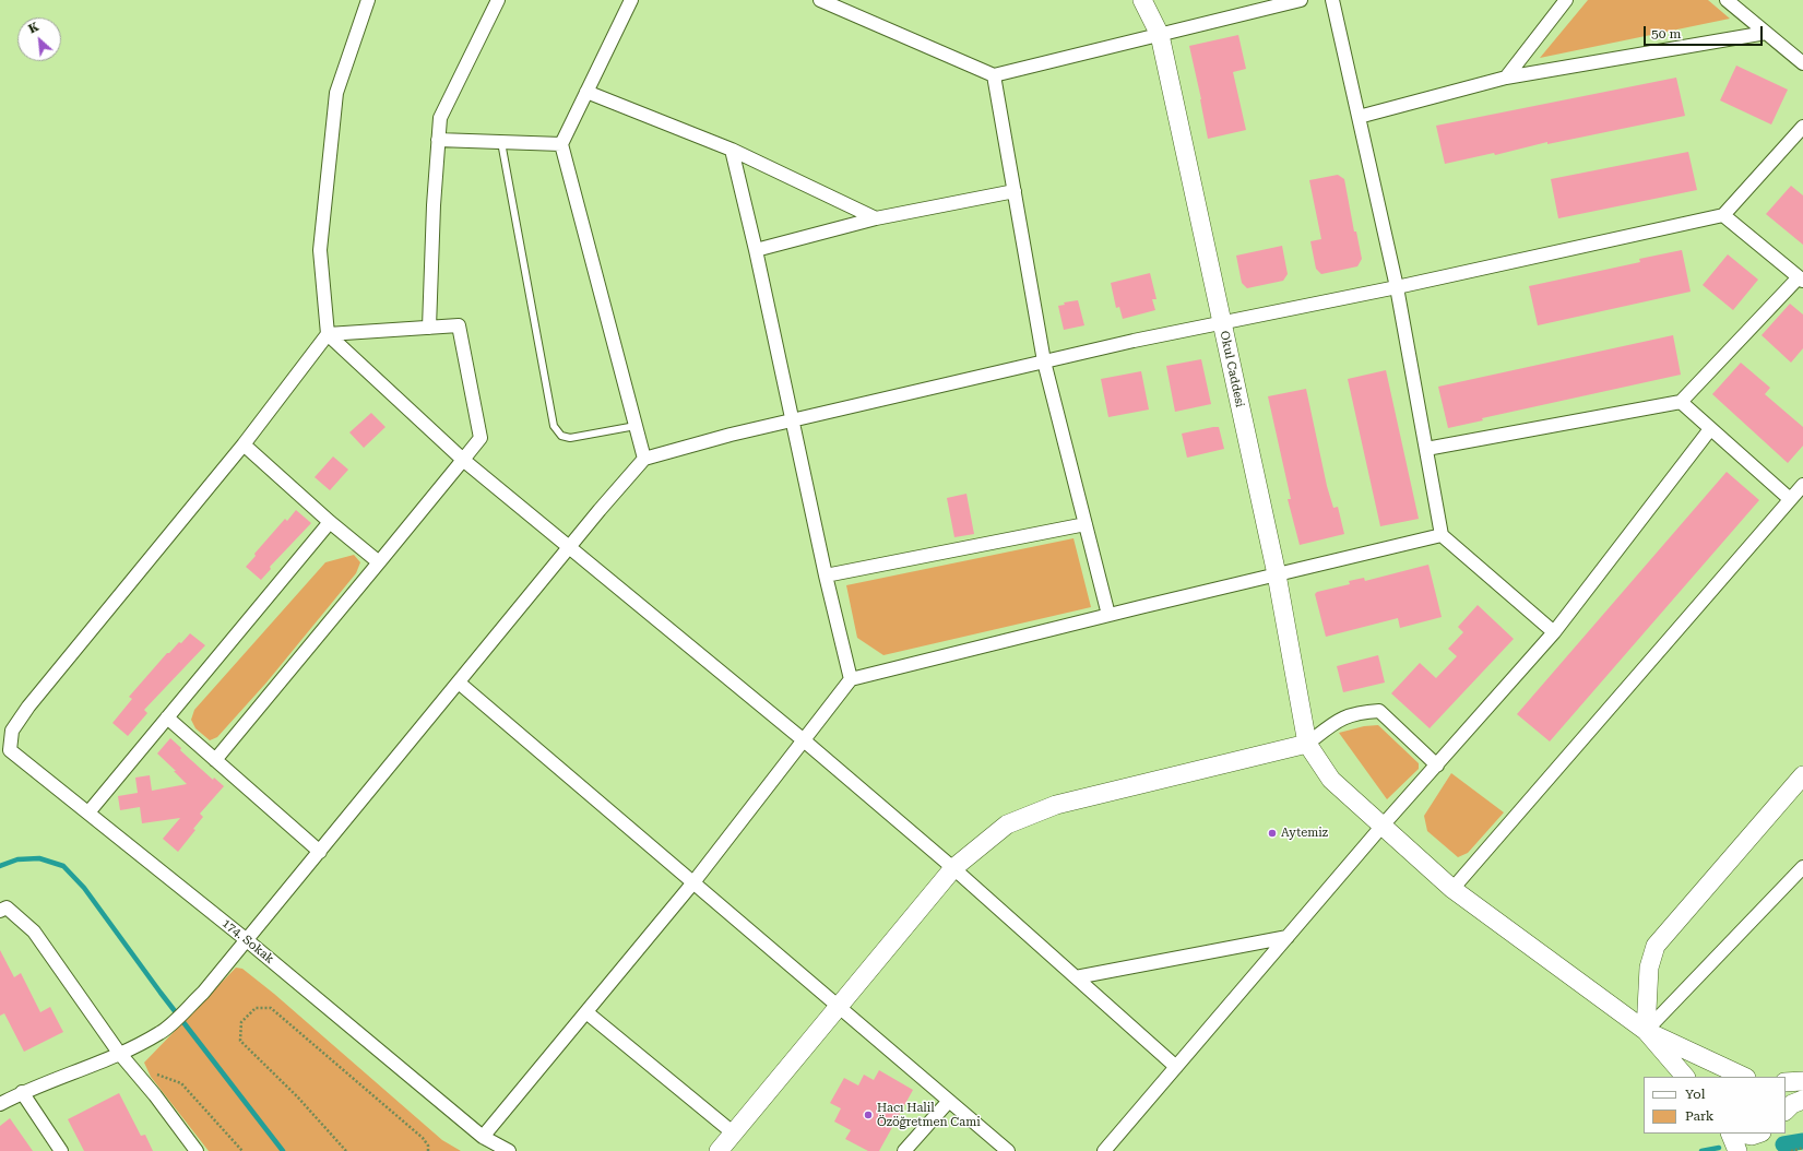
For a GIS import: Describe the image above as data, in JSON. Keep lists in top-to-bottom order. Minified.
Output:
{"streets":{"street":["Okul Caddesi","174. Sokak"]},"places":["Aytemiz","Hacı Halil Özöğretmen Cami"],"legend":["Yol","Park"],"scale_bar":"50 m","north":"top left"}
